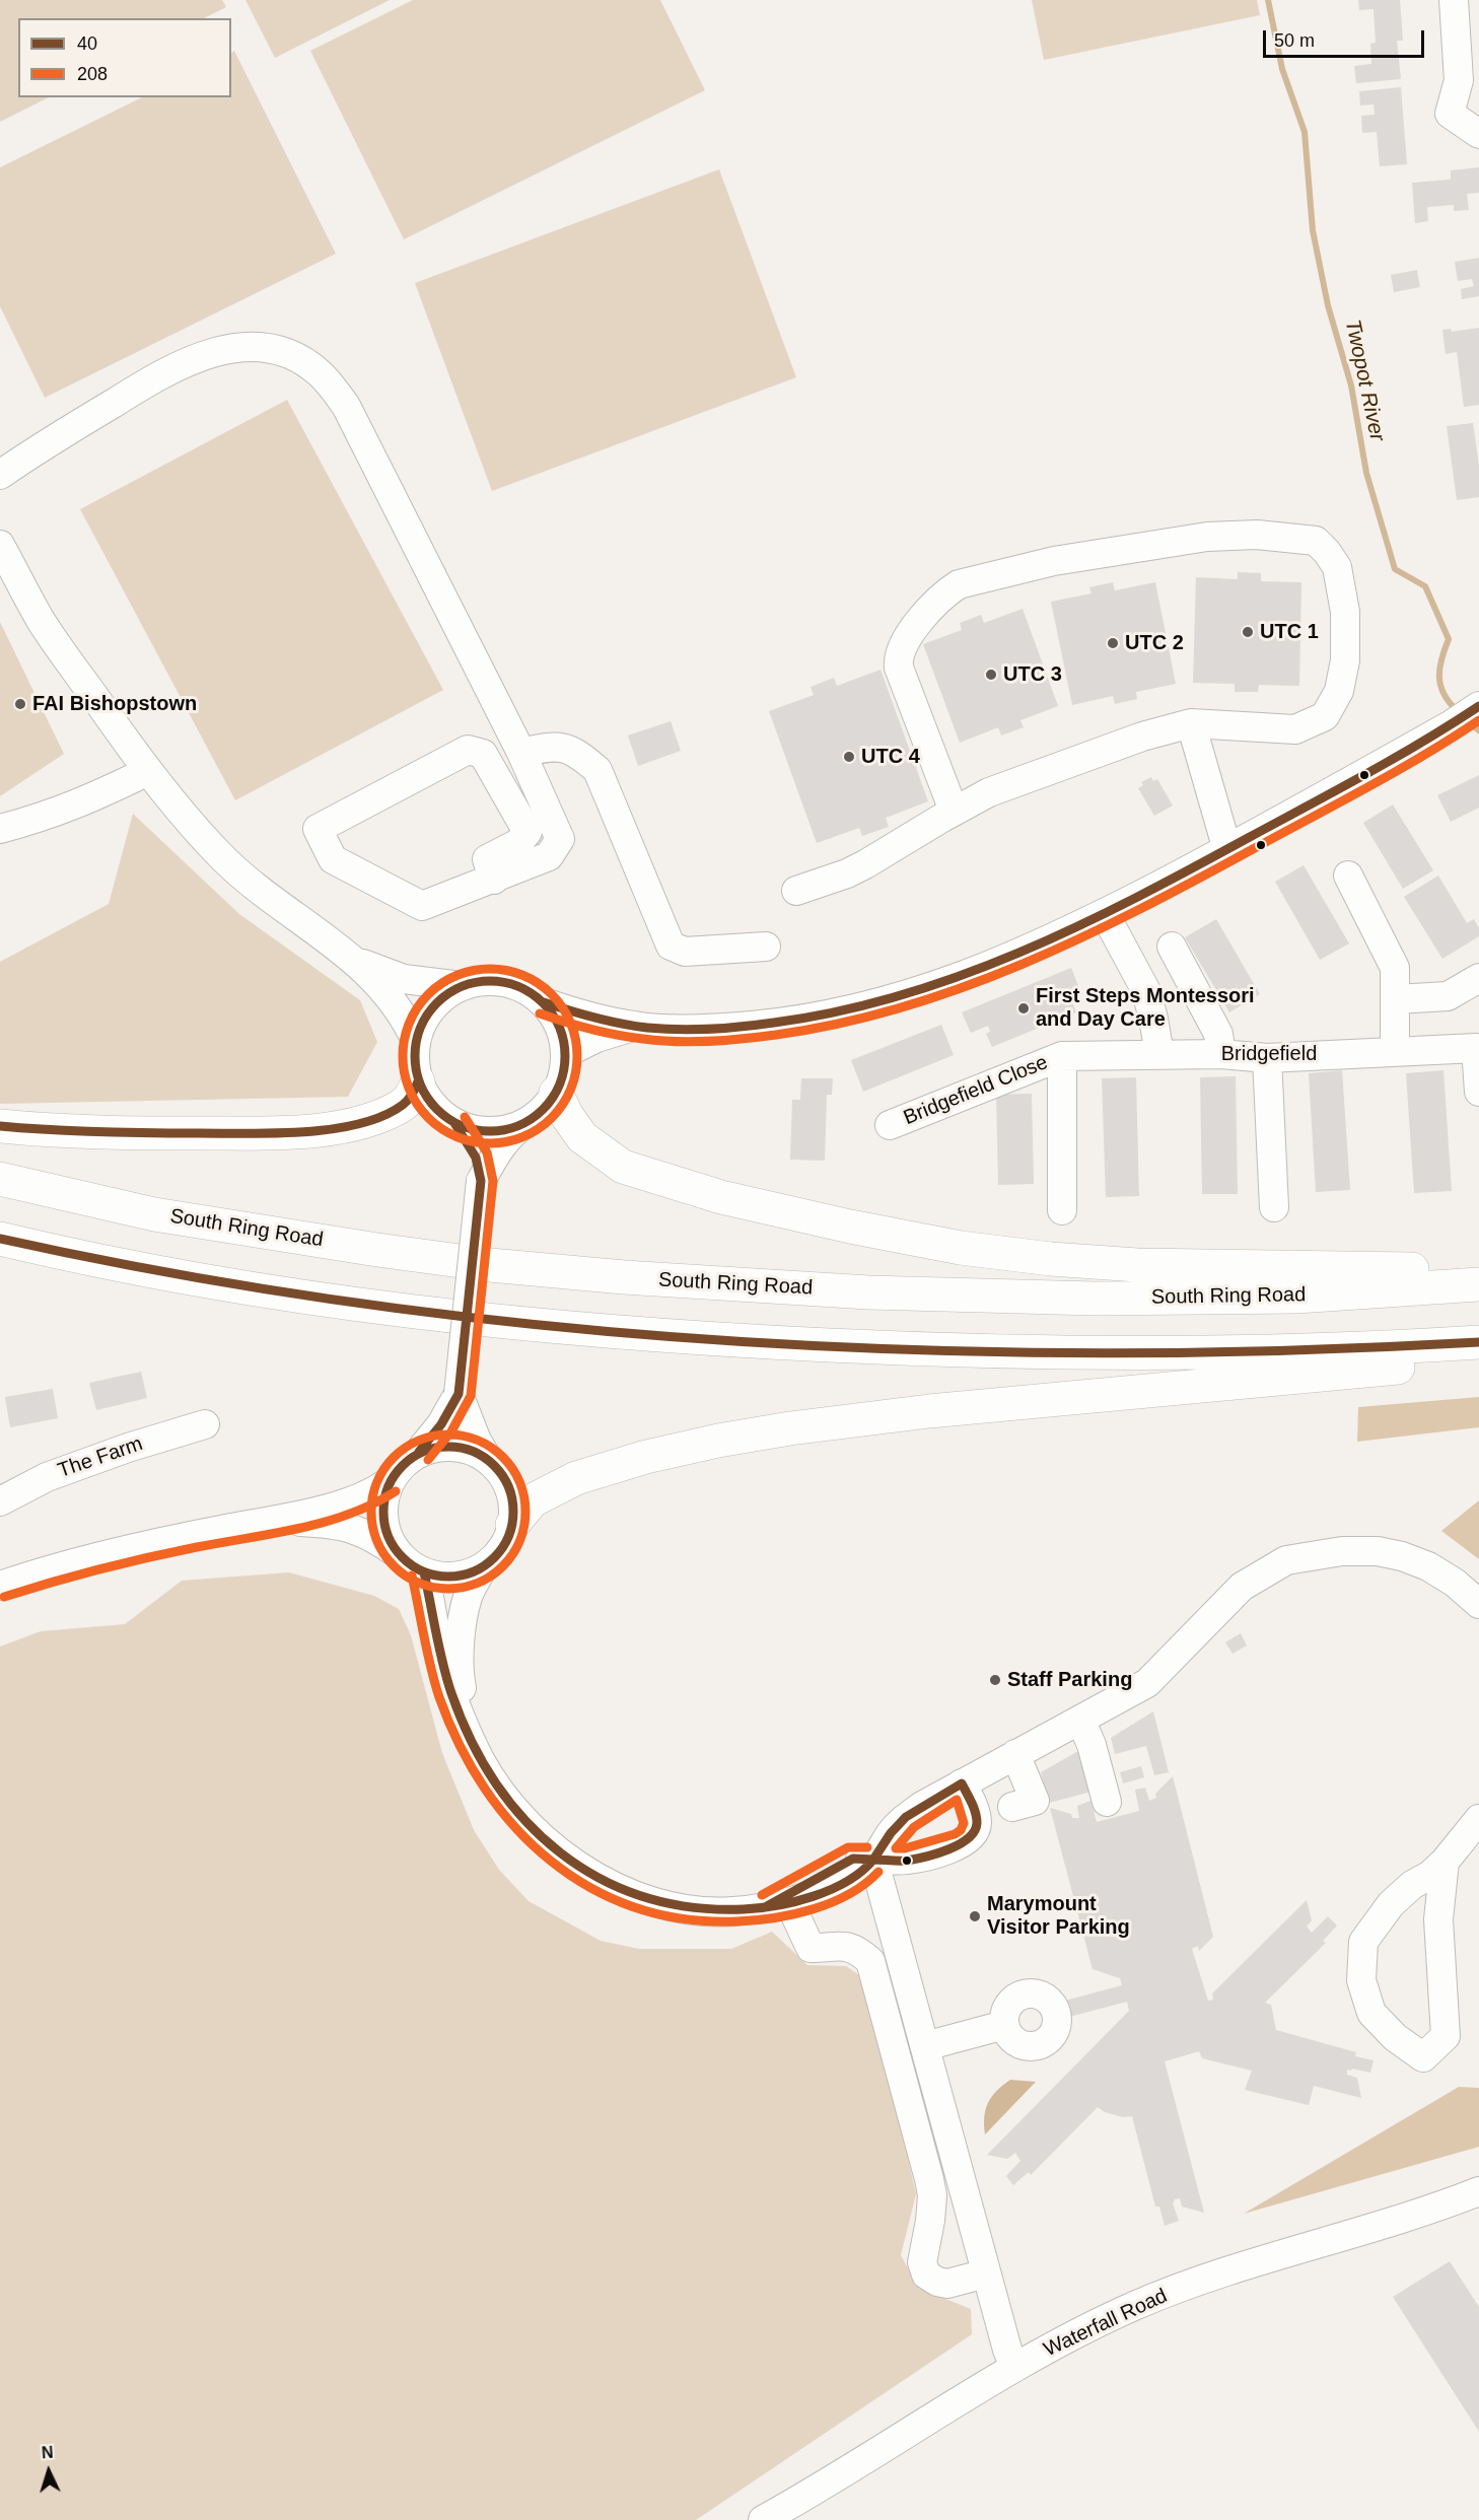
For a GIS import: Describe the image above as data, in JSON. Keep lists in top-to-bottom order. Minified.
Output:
{"streets":{"highway":["South Ring Road"],"street":["Bridgefield","Bridgefield Close","The Farm","Waterfall Road"]},"crossings":[["Bridgefield","Bridgefield Close"]],"water":["Twopot River"],"places":["UTC 1","UTC 2","UTC 3","FAI Bishopstown","UTC 4","First Steps Montessori and Day Care","Staff Parking","Marymount Visitor Parking"],"lines":["transit line 40","transit line 208"],"legend":["40","208"],"scale_bar":"50 m","north":"top"}
